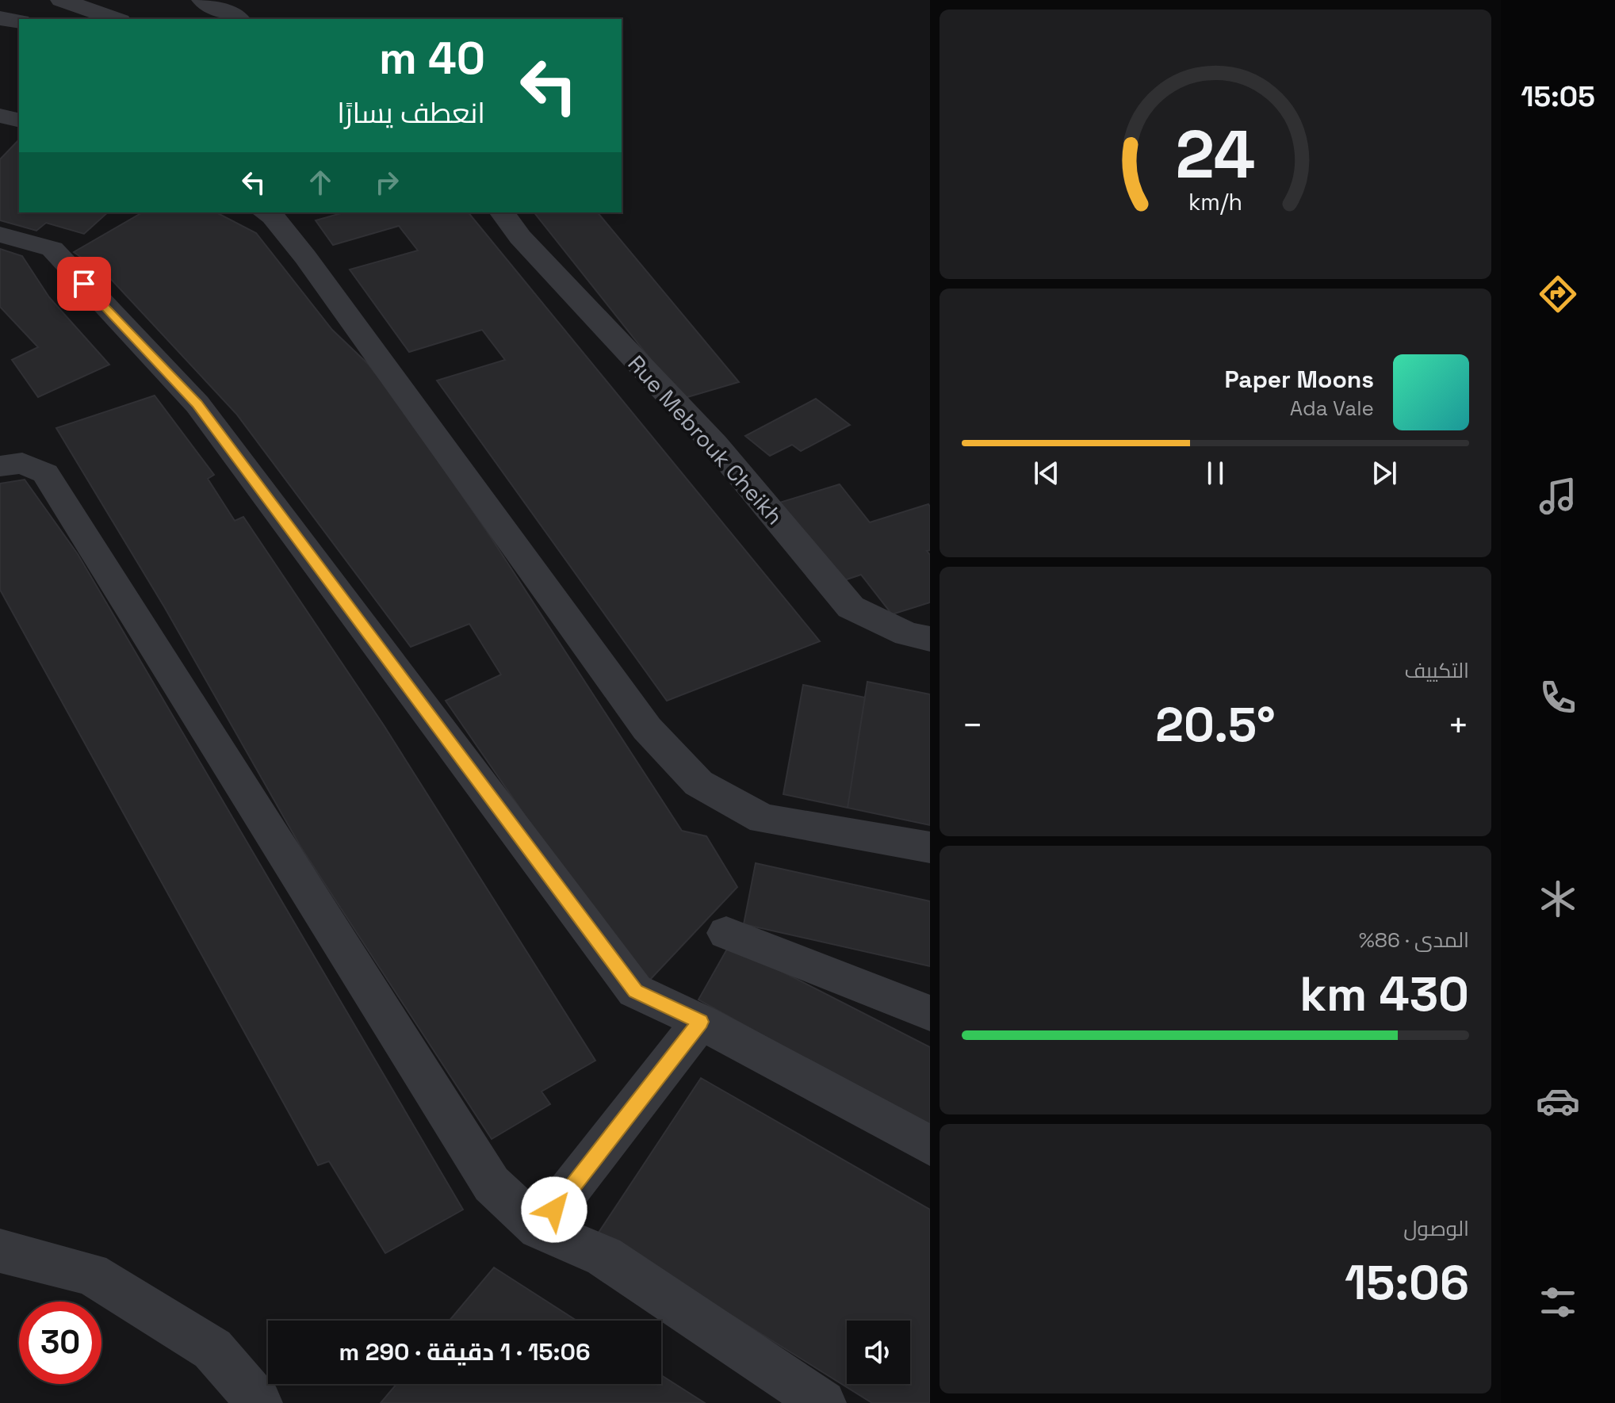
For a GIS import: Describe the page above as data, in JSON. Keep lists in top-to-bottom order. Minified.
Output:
{"streets":{"street":["Rue Mebrouk Cheikh"]},"page":{"tabs":"15:05","turn":["40 m","انعطف يسارًا"],"song":["Paper Moons","Ada Vale"],"tile":["التكييف",["المدى · 86%","430 km"],["الوصول","15:06"]],"heat":["−","20.5°","+"],"limit":"30","trip":"15:06 · 1 دقيقة · 290 m","gauge":["24","km/h"]}}
